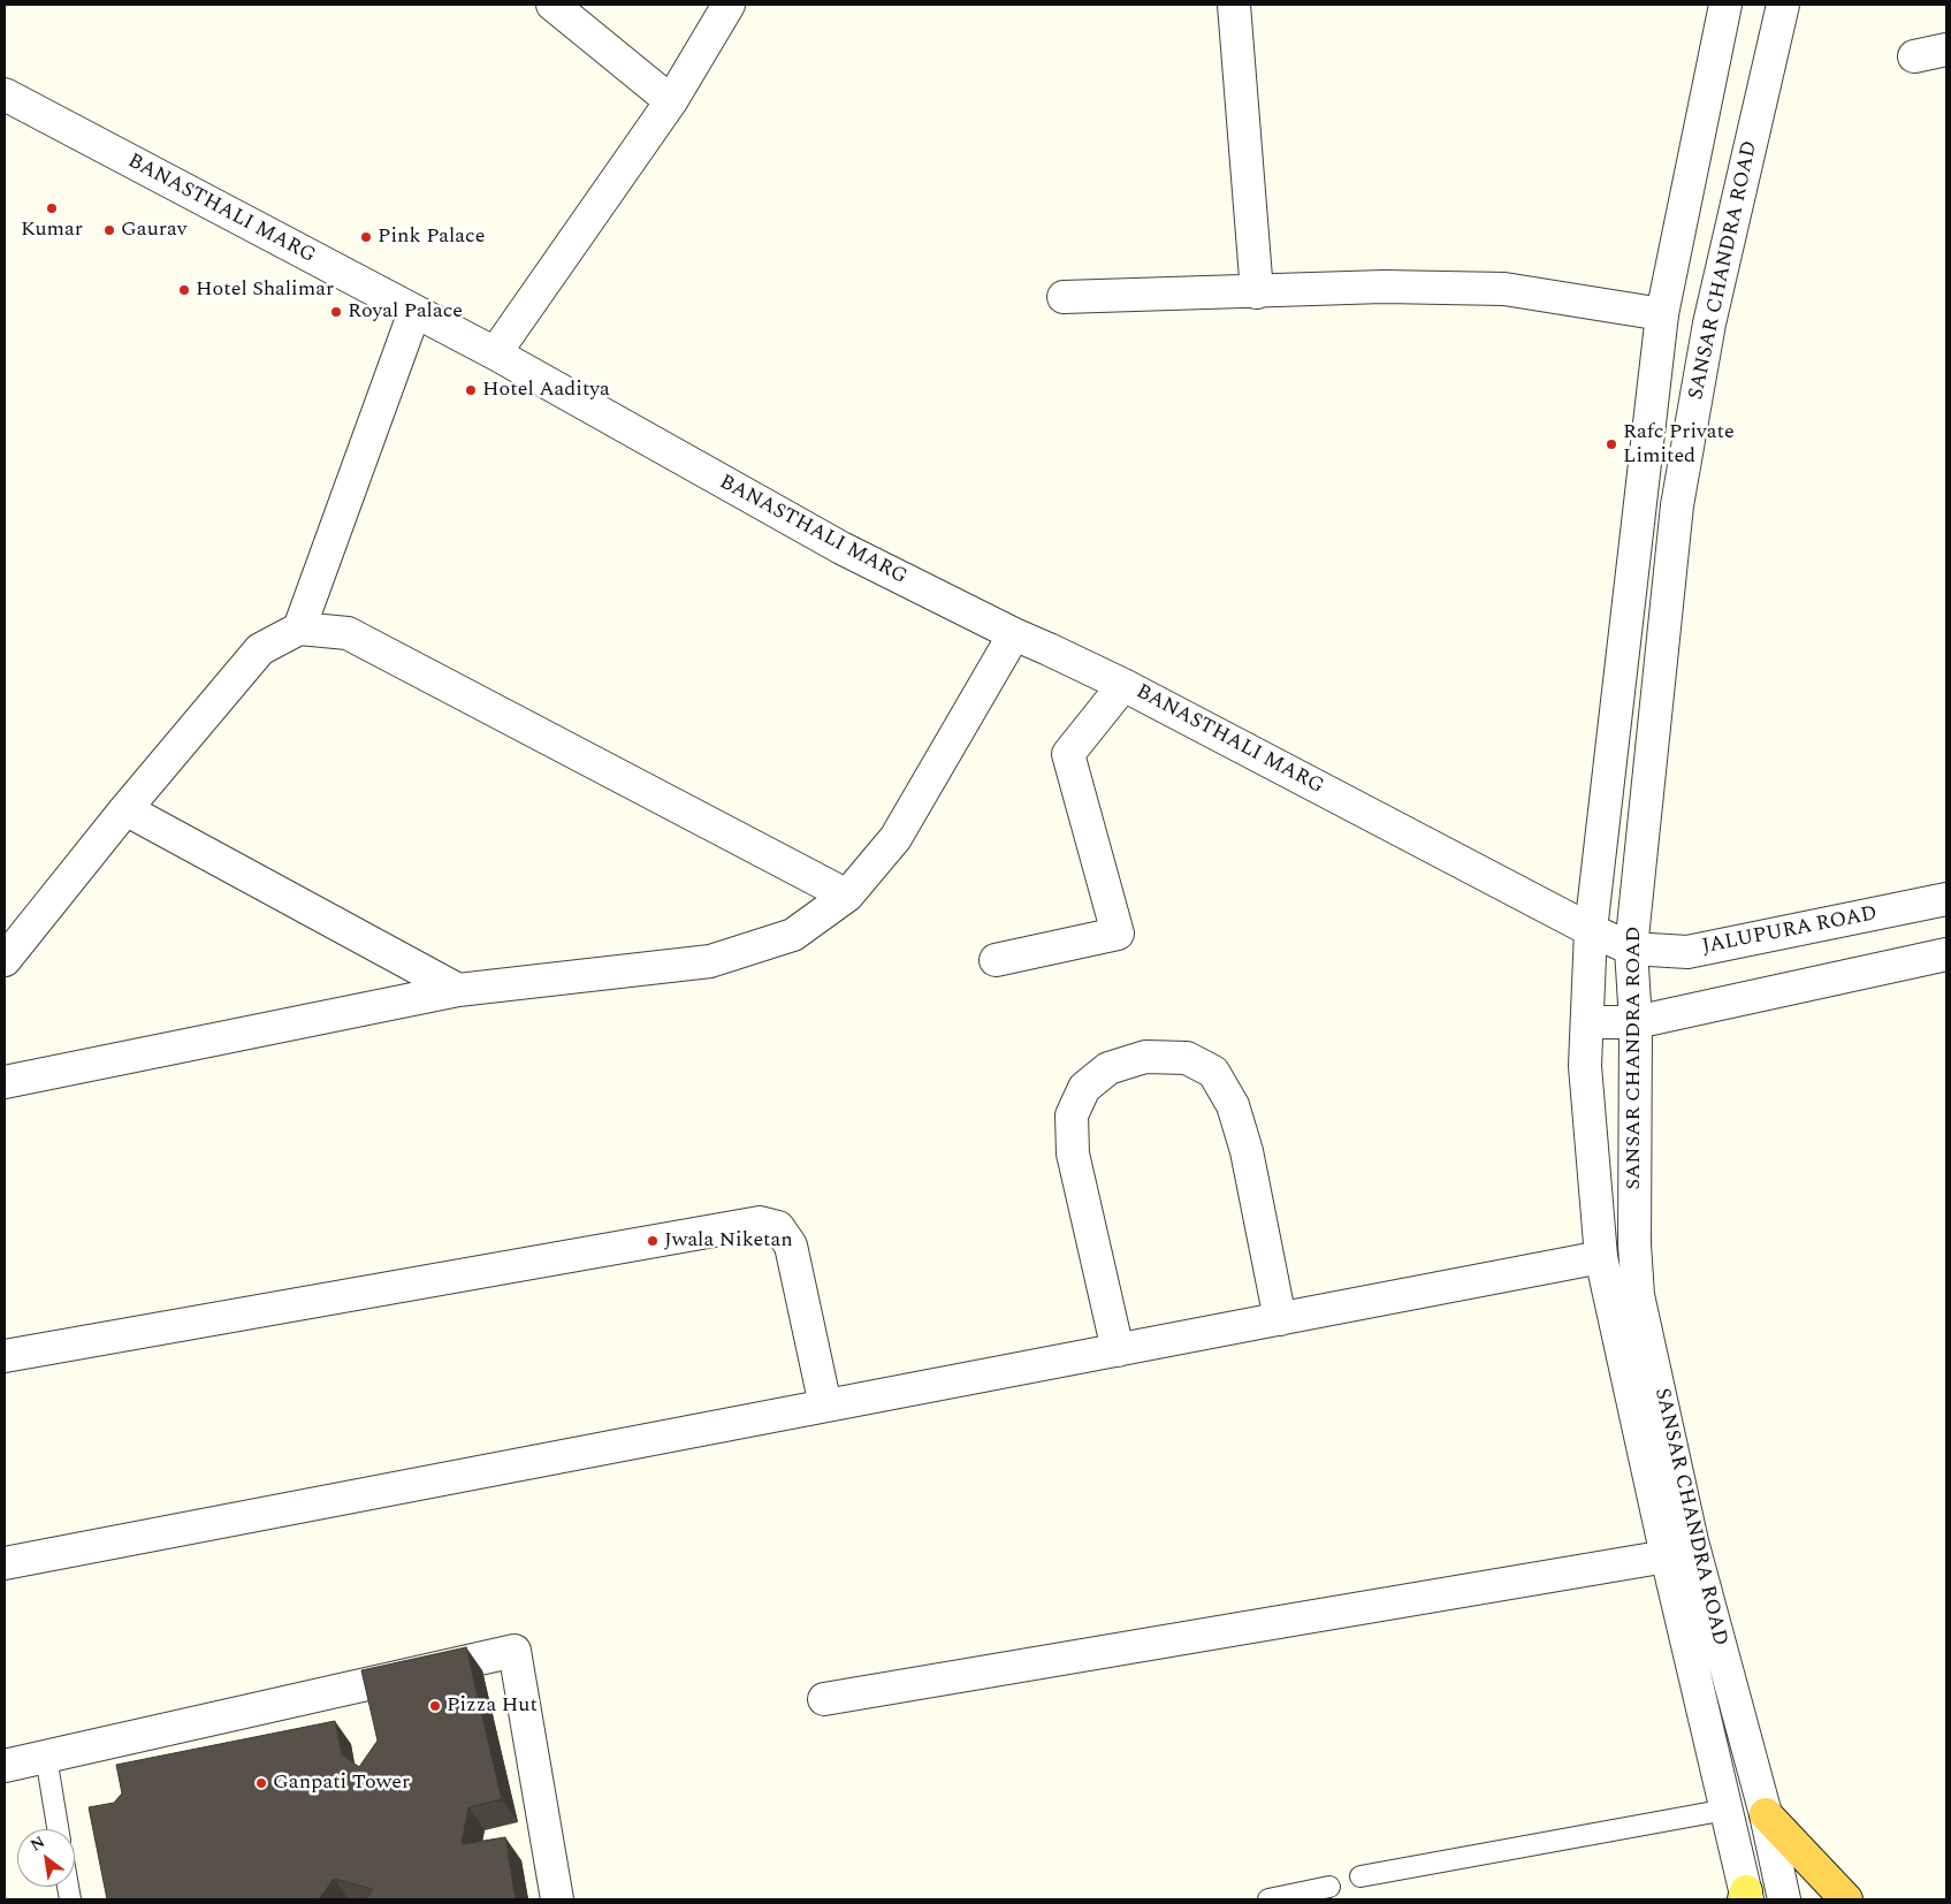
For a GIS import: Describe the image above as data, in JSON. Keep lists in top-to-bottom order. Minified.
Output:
{"streets":{"street":["BANASTHALI MARG","SANSAR CHANDRA ROAD","JALUPURA ROAD"]},"crossings":[["BANASTHALI MARG","SANSAR CHANDRA ROAD"],["BANASTHALI MARG","JALUPURA ROAD"],["SANSAR CHANDRA ROAD","JALUPURA ROAD"]],"places":["Kumar","Gaurav","Pink Palace","Hotel Shalimar","Royal Palace","Hotel Aaditya","Rafc Private Limited","Jwala Niketan","Pizza Hut","Ganpati Tower"],"north":"top left"}
